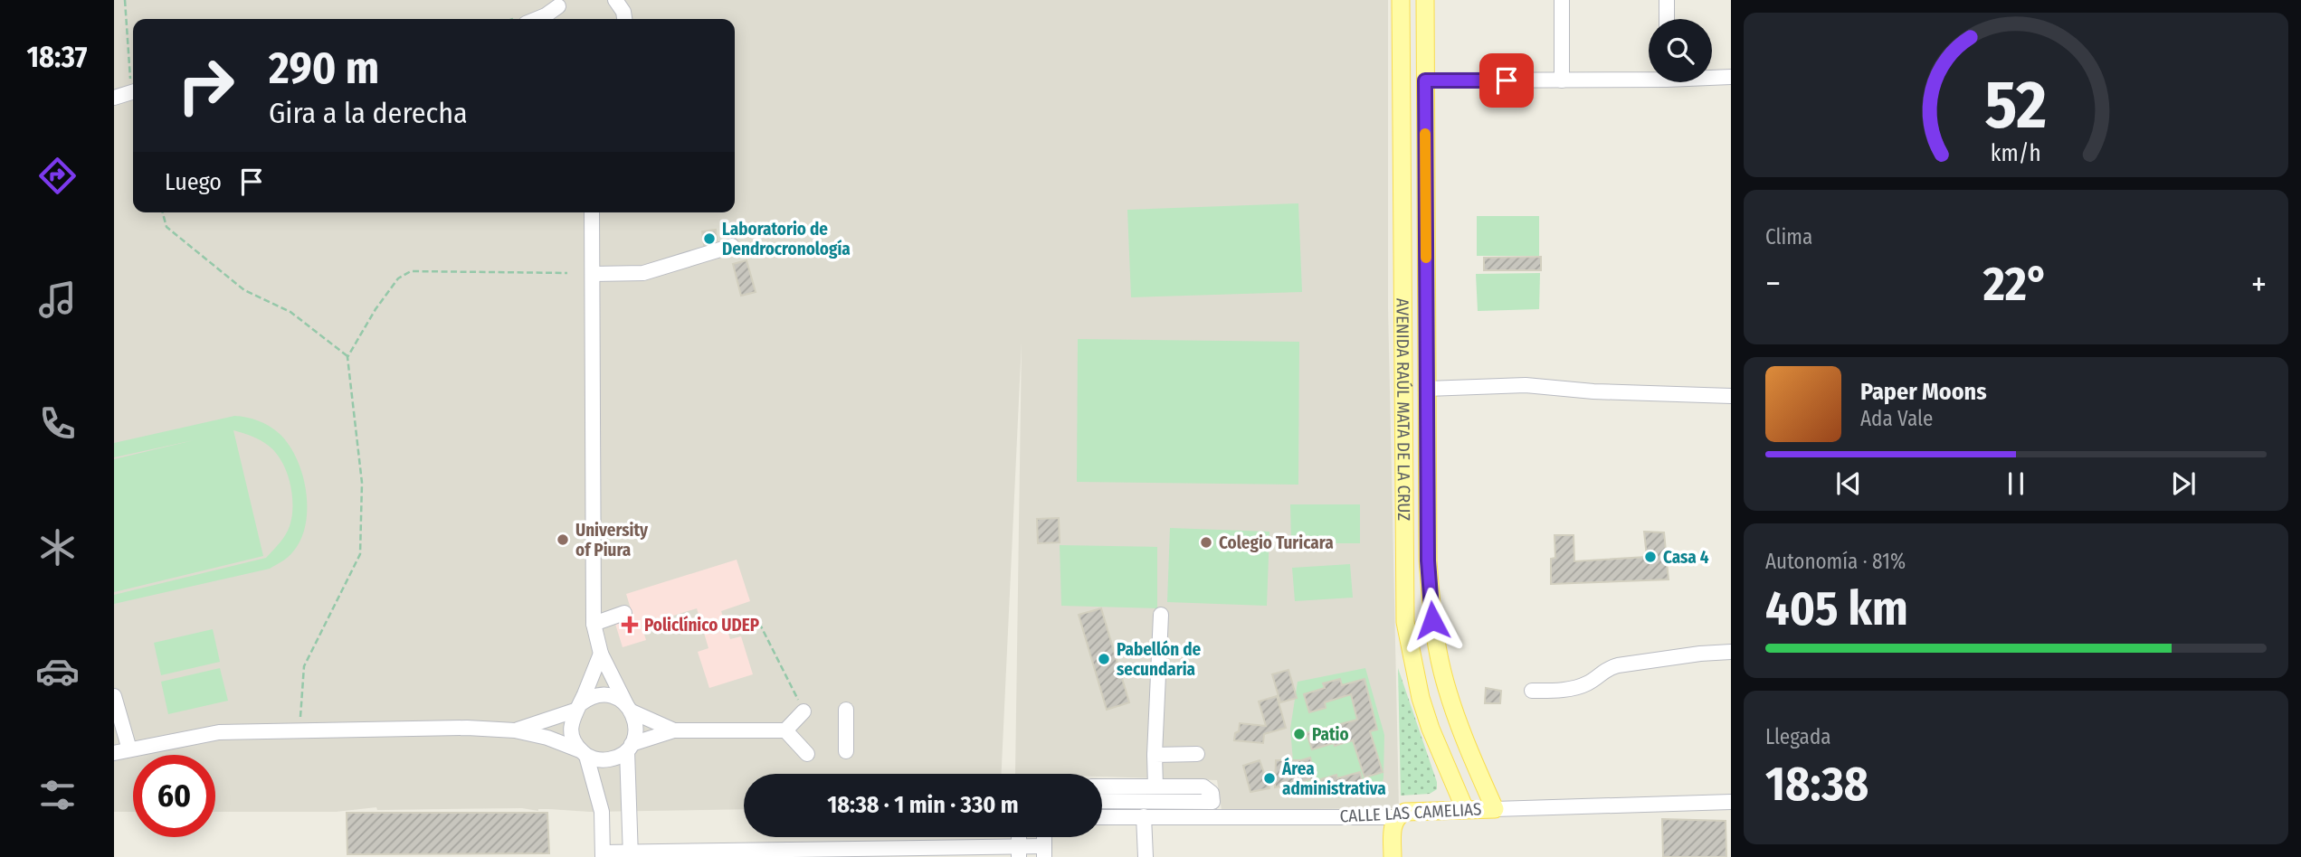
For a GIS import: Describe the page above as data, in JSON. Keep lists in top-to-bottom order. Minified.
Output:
{"streets":{"main road":["AVENIDA RAÚL MATA DE LA CRUZ","CALLE LAS CAMELIAS"]},"crossings":[["AVENIDA RAÚL MATA DE LA CRUZ","CALLE LAS CAMELIAS"]],"places":{"other":["Laboratorio de Dendrocronología","University of Piura","Colegio Turicara","Casa 4","Pabellón de secundaria","Patio","Área administrativa"],"health":["Policlínico UDEP"]},"page":{"tabs":"18:37","turn":["290 m","Gira a la derecha"],"then":"Luego","tile":["Clima",["Autonomía · 81%","405 km"],["Llegada","18:38"]],"heat":["−","22°","+"],"song":["Paper Moons","Ada Vale"],"limit":"60","trip":"18:38 · 1 min · 330 m","gauge":["52","km/h"]}}
